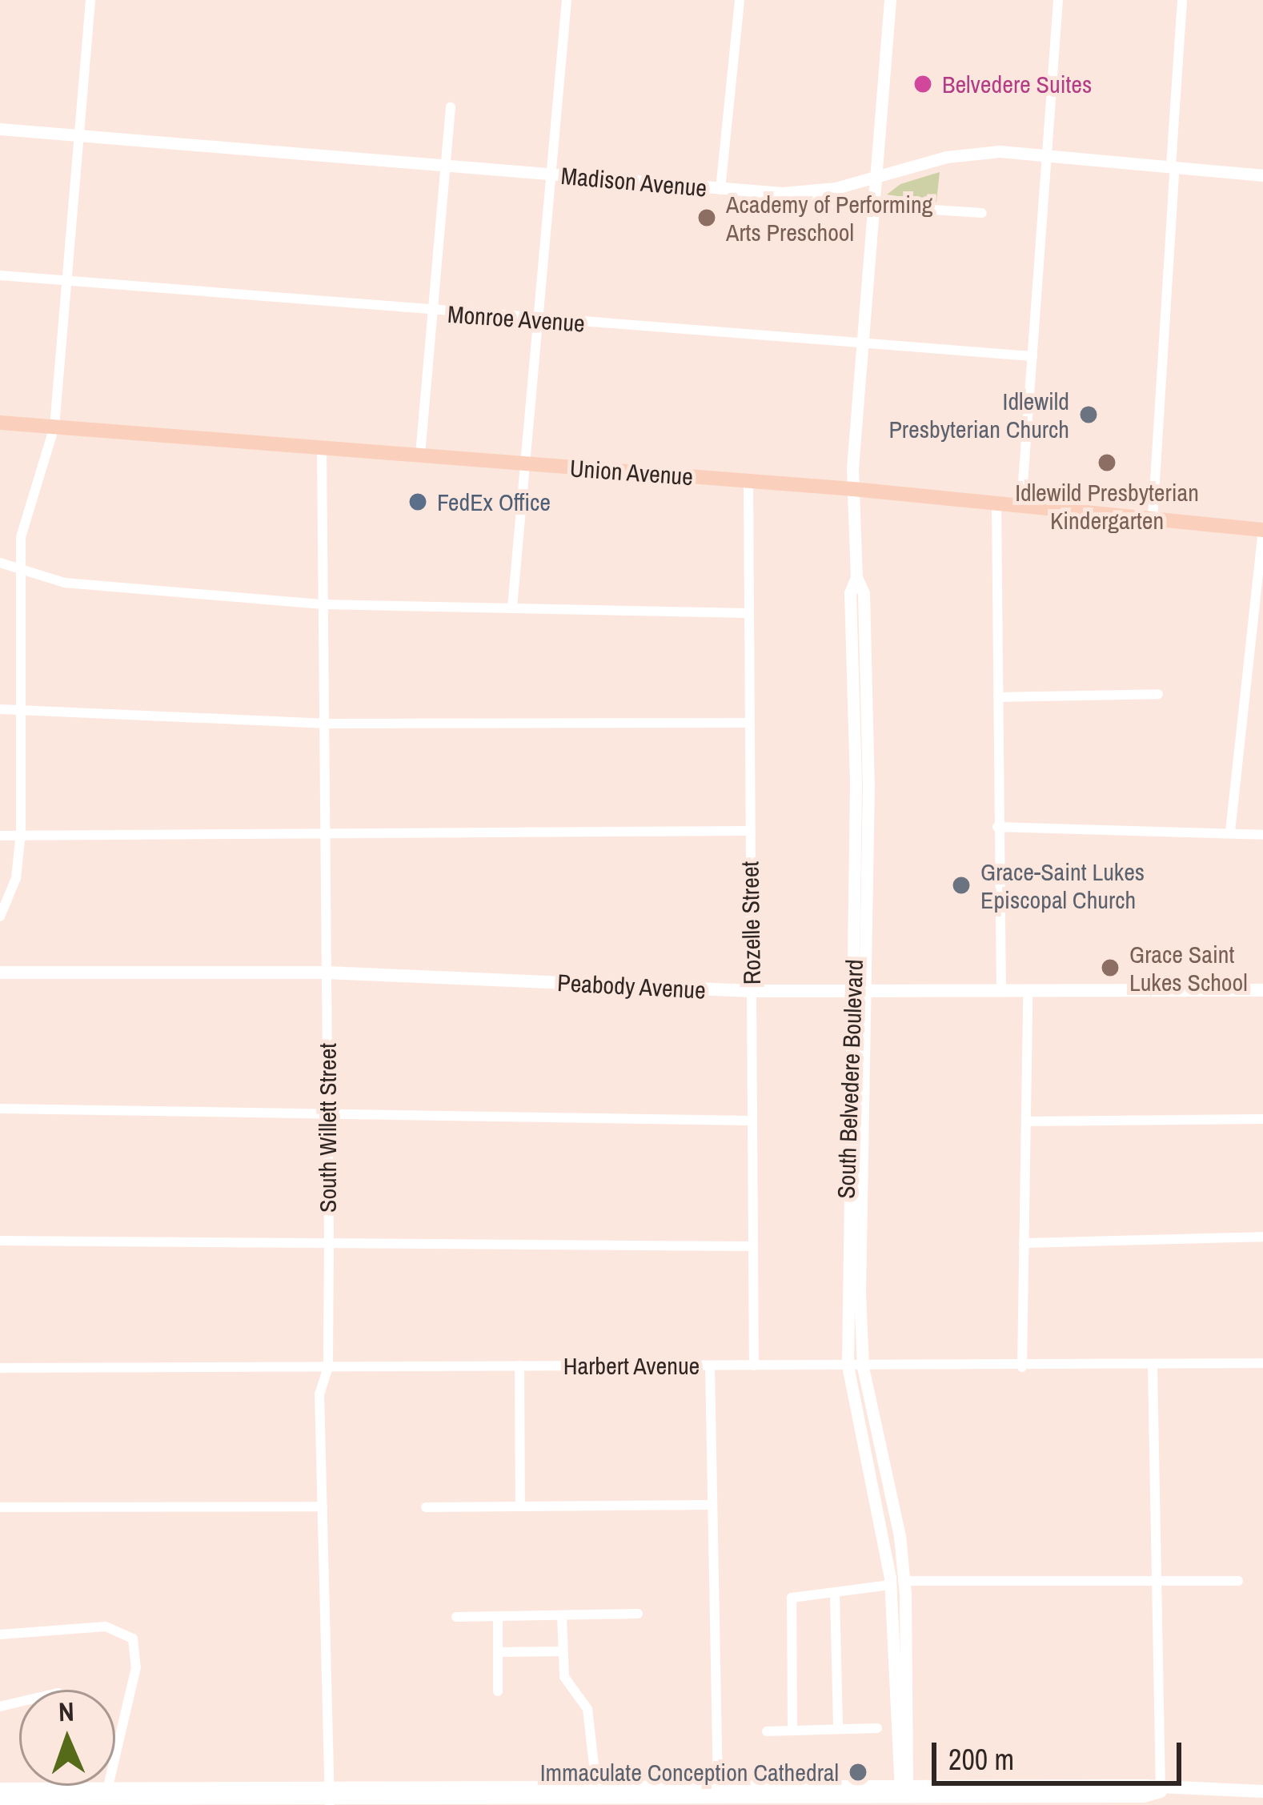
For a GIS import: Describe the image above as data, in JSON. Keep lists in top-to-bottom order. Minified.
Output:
{"streets":{"main road":["Union Avenue","Peabody Avenue"],"street":["Madison Avenue","Monroe Avenue","Rozelle Street","South Belvedere Boulevard","South Willett Street","Harbert Avenue"]},"crossings":[["Madison Avenue","South Belvedere Boulevard"],["Monroe Avenue","South Belvedere Boulevard"],["Union Avenue","Rozelle Street"],["Union Avenue","South Belvedere Boulevard"],["Union Avenue","South Willett Street"],["Rozelle Street","Peabody Avenue"],["Rozelle Street","Harbert Avenue"],["Peabody Avenue","South Belvedere Boulevard"],["Peabody Avenue","South Willett Street"],["South Belvedere Boulevard","Harbert Avenue"],["South Willett Street","Harbert Avenue"]],"places":["Belvedere Suites","Academy of Performing Arts Preschool","Idlewild Presbyterian Church","Idlewild Presbyterian Kindergarten","FedEx Office","Grace-Saint Lukes Episcopal Church","Grace Saint Lukes School","Immaculate Conception Cathedral"],"scale_bar":"200 m","north":"top"}
